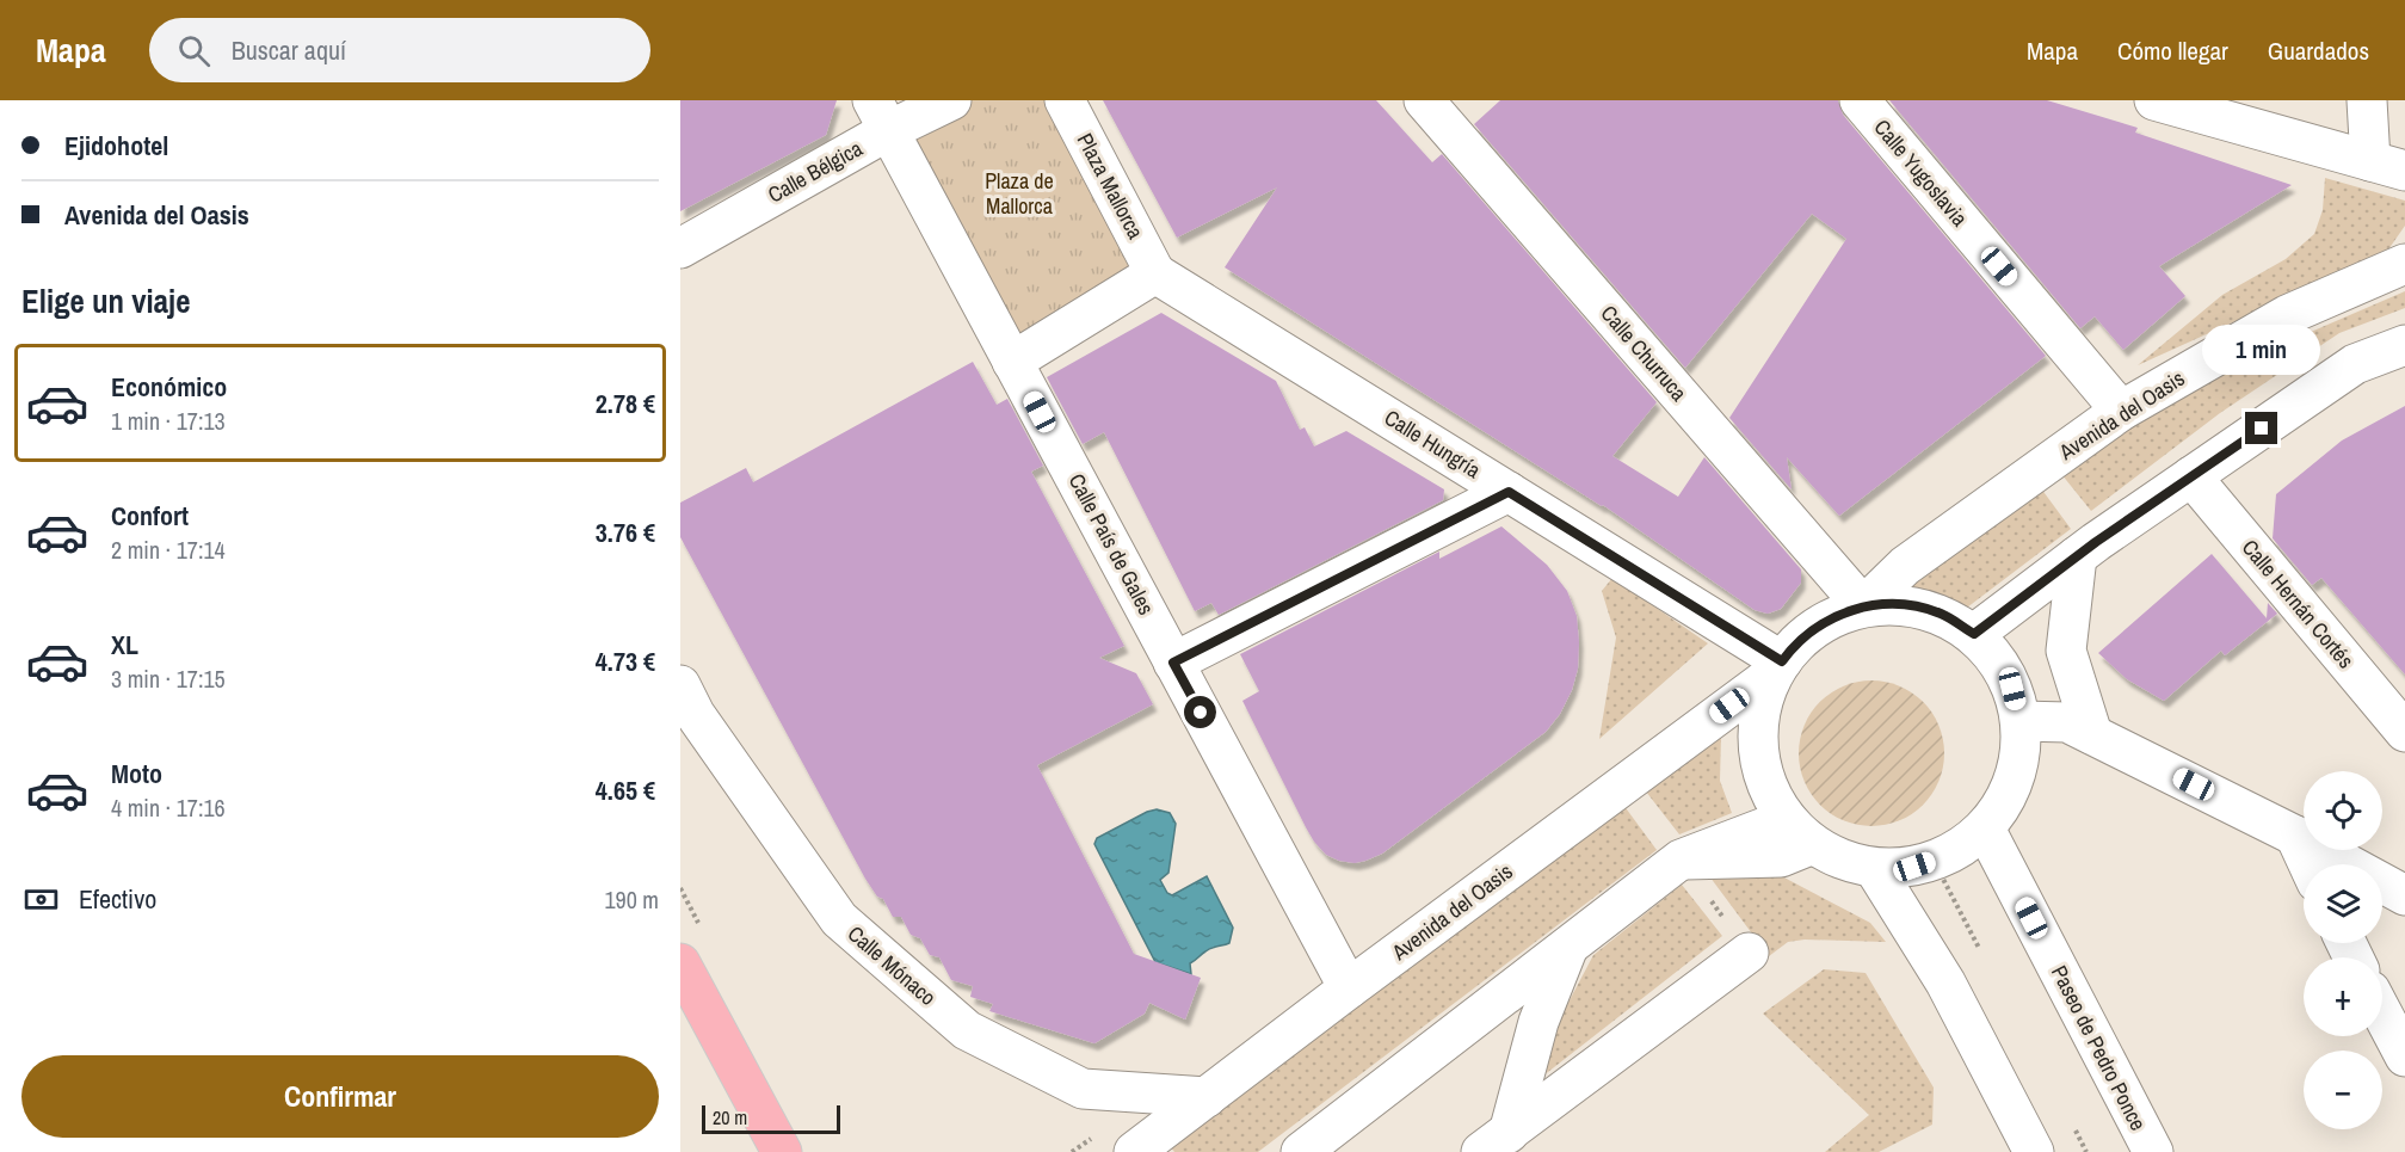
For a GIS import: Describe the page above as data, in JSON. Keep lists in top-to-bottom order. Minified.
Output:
{"streets":{"street":["Calle Bélgica","Calle Yugoslavia","Plaza Mallorca","Calle Churruca","Avenida del Oasis","Calle Hungría","Calle País de Gales","Calle Hernán Cortés","Calle Mónaco","Paseo de Pedro Ponce"]},"crossings":[["Calle Bélgica","Calle País de Gales"],["Calle Yugoslavia","Avenida del Oasis"],["Plaza Mallorca","Calle Hungría"],["Calle Churruca","Avenida del Oasis"],["Avenida del Oasis","Calle Hungría"],["Avenida del Oasis","Calle País de Gales"],["Avenida del Oasis","Calle Mónaco"]],"parks":["Plaza de Mallorca"],"scale_bar":"20 m","page":{"header":"Mapa","search":"Buscar aquí","nav":["Mapa","Cómo llegar","Guardados"],"banner":["Ejidohotel","Avenida del Oasis"],"heading":"Elige un viaje","bubble":"1 min","list":[{"name":"Económico","note":"1 min · 17:13","value":"2.78 €"},{"name":"Confort","note":"2 min · 17:14","value":"3.76 €"},{"name":"XL","note":"3 min · 17:15","value":"4.73 €"},{"name":"Moto","note":"4 min · 17:16","value":"4.65 €"}],"map_buttons":["+","−"],"pay":["Efectivo","190 m"],"buttons":"Confirmar","scale":"20 m"}}
